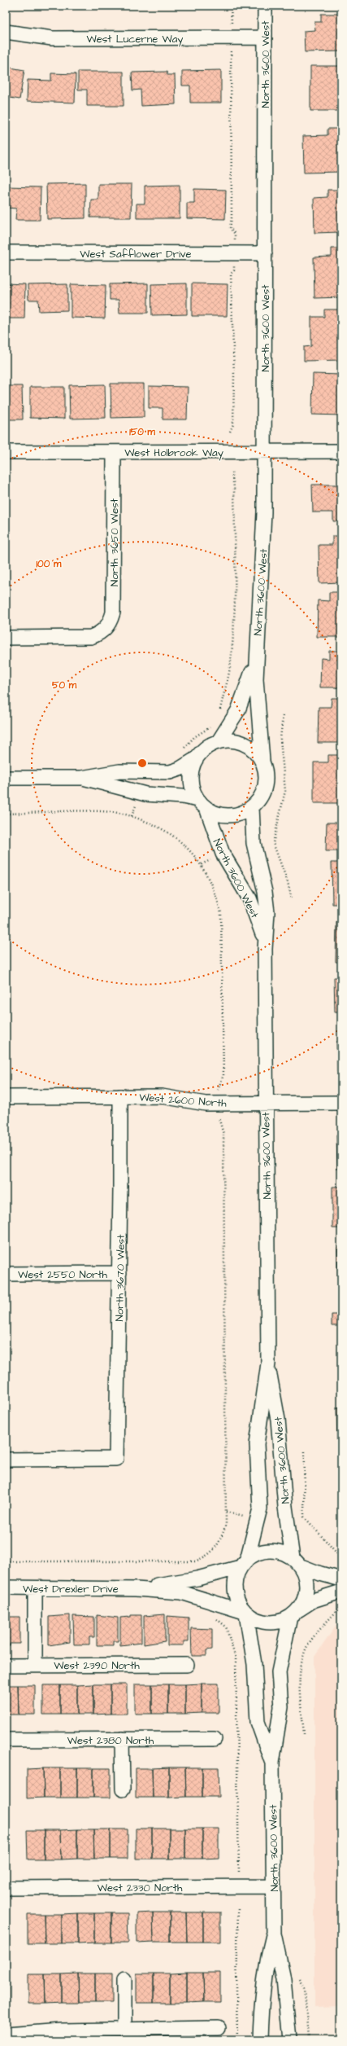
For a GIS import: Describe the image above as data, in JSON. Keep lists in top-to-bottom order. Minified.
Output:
{"streets":{"street":["West Lucerne Way","North 3600 West","West Safflower Drive","West Holbrook Way","North 3650 West","West 2600 North","West 2550 North","North 3670 West","West Drexler Drive","West 2390 North","West 2380 North","West 2330 North"]},"crossings":[["West Lucerne Way","North 3600 West"],["North 3600 West","West Safflower Drive"],["North 3600 West","West Holbrook Way"],["North 3600 West","West 2600 North"],["North 3600 West","West Drexler Drive"],["North 3600 West","West 2330 North"],["West Holbrook Way","North 3650 West"],["West 2600 North","North 3670 West"],["West 2550 North","North 3670 West"]],"rings":["150 m","100 m","50 m"]}
